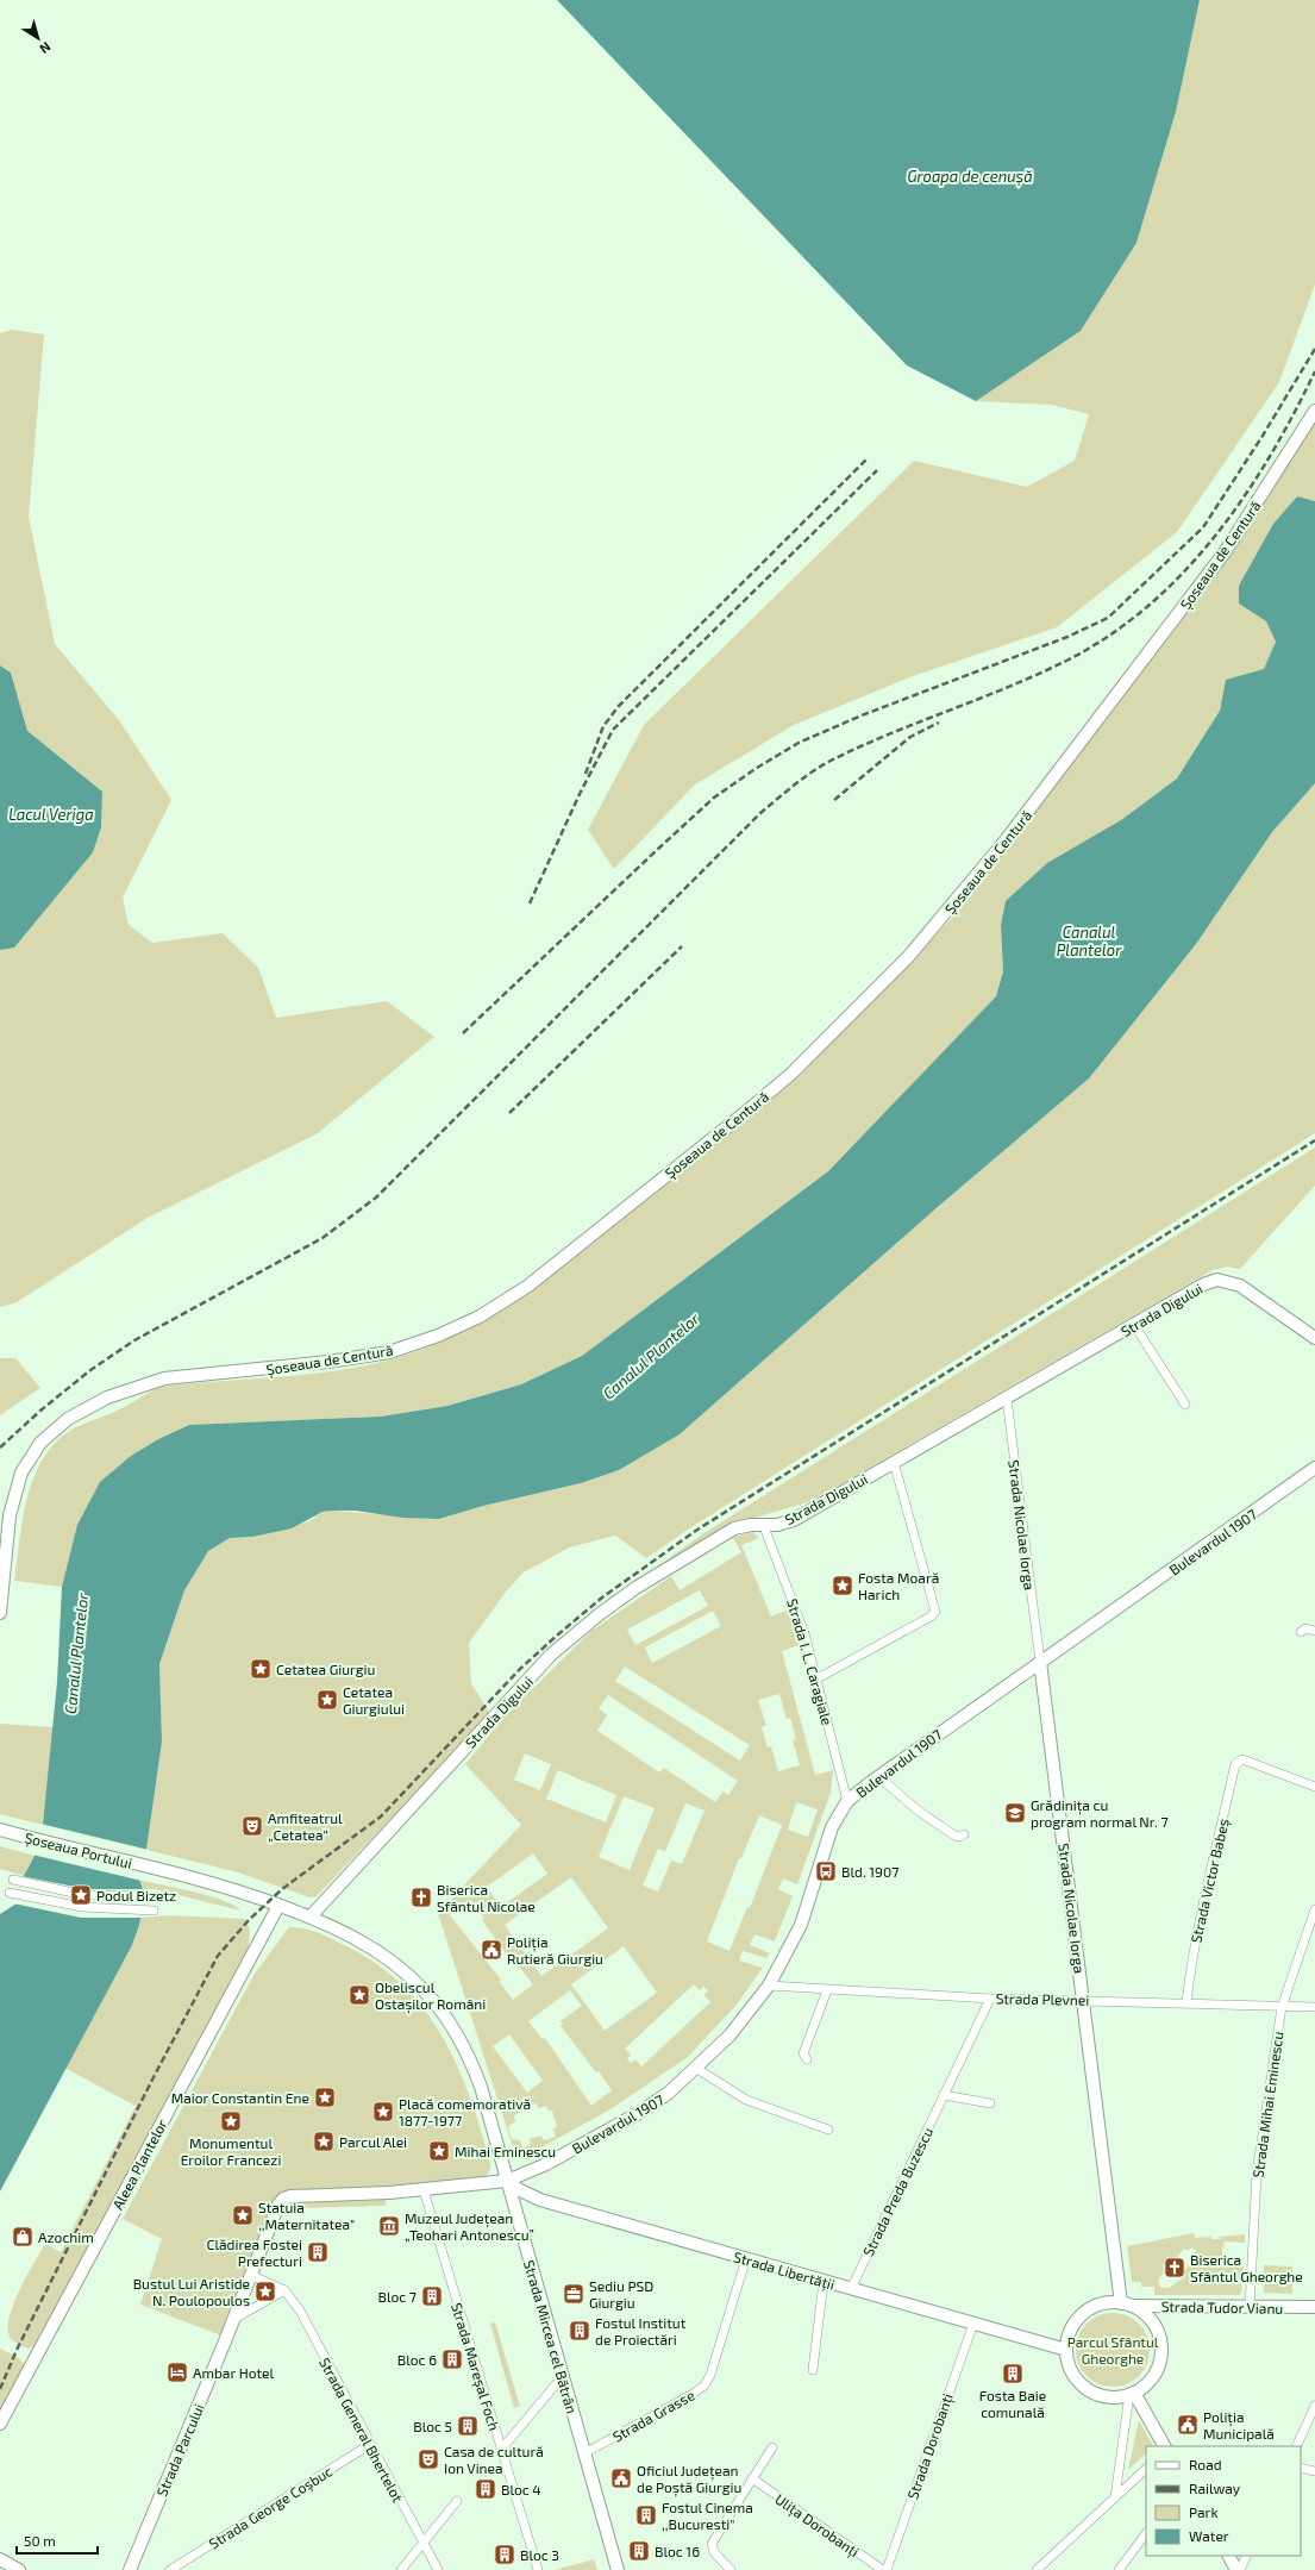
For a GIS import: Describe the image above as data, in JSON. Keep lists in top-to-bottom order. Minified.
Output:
{"streets":{"main road":["Șoseaua de Centură","Strada Digului","Strada Nicolae Iorga","Bulevardul 1907","Șoseaua Portului","Aleea Plantelor","Strada Libertății","Strada Tudor Vianu","Strada Mircea cel Bătrân","Strada Parcului"],"street":["Strada I. L. Caragiale","Strada Victor Babeș","Strada Plevnei","Strada Mihai Eminescu","Strada Preda Buzescu","Strada Mareșal Foch","Strada Grasse","Strada General Bhertelot","Strada Dorobanți","Strada George Coșbuc","Ulița Dorobanți"]},"crossings":[["Strada Digului","Strada Nicolae Iorga"],["Strada Digului","Strada I. L. Caragiale"],["Strada Digului","Strada Mircea cel Bătrân"],["Strada Nicolae Iorga","Bulevardul 1907"],["Strada Nicolae Iorga","Strada Plevnei"],["Strada Nicolae Iorga","Strada Libertății"],["Strada Nicolae Iorga","Strada Tudor Vianu"],["Bulevardul 1907","Strada I. L. Caragiale"],["Bulevardul 1907","Strada Plevnei"],["Bulevardul 1907","Strada Libertății"],["Bulevardul 1907","Strada Mircea cel Bătrân"],["Bulevardul 1907","Strada Mareșal Foch"],["Bulevardul 1907","Strada Parcului"],["Șoseaua Portului","Strada Mircea cel Bătrân"],["Strada Victor Babeș","Strada Plevnei"],["Strada Plevnei","Strada Mihai Eminescu"],["Strada Plevnei","Strada Preda Buzescu"],["Strada Mihai Eminescu","Strada Tudor Vianu"],["Aleea Plantelor","Strada Mircea cel Bătrân"],["Strada Preda Buzescu","Strada Libertății"],["Strada Libertății","Strada Tudor Vianu"],["Strada Libertății","Strada Mircea cel Bătrân"],["Strada Libertății","Strada Grasse"],["Strada Libertății","Strada Dorobanți"],["Strada Mircea cel Bătrân","Strada Grasse"],["Strada Mareșal Foch","Strada Parcului"],["Strada General Bhertelot","Strada Parcului"],["Strada General Bhertelot","Strada George Coșbuc"],["Strada Dorobanți","Ulița Dorobanți"]],"water":["Groapa de cenușă","Lacul Veriga","Canalul Plantelor"],"parks":["Parcul Sfântul Gheorghe"],"places":{"place":["Fosta Moară Harich","Cetatea Giurgiu","Cetatea Giurgiului","Podul Bizetz","Obeliscul Ostașilor Români","Maior Constantin Ene","Placă comemorativă 1877-1977","Monumentul Eroilor Francezi","Parcul Alei","Mihai Eminescu","Statuia ,,Maternitatea\"","Bustul Lui Aristide N. Poulopoulos"],"school or university":["Grădinița cu program normal Nr. 7"],"theatre":["Amfiteatrul „Cetatea“","Casa de cultură Ion Vinea"],"bus stop":["Bld. 1907"],"church":["Biserica Sfântul Nicolae","Biserica Sfântul Gheorghe"],"public building":["Poliția Rutieră Giurgiu","Poliția Municipală","Oficiul Județean de Poștă Giurgiu"],"museum":["Muzeul Județean „Teohari Antonescu”"],"shop":["Azochim"],"building":["Clădirea Fostei Prefecturi","Bloc 7","Fostul Institut de Proiectări","Bloc 6","Fosta Baie comunală","Bloc 5","Bloc 4","Fostul Cinema ,,Bucuresti\"","Bloc 16","Bloc 3"],"office":["Sediu PSD Giurgiu"],"hotel":["Ambar Hotel"]},"legend":["Road","Railway","Park","Water"],"scale_bar":"50 m","north":"bottom right"}
